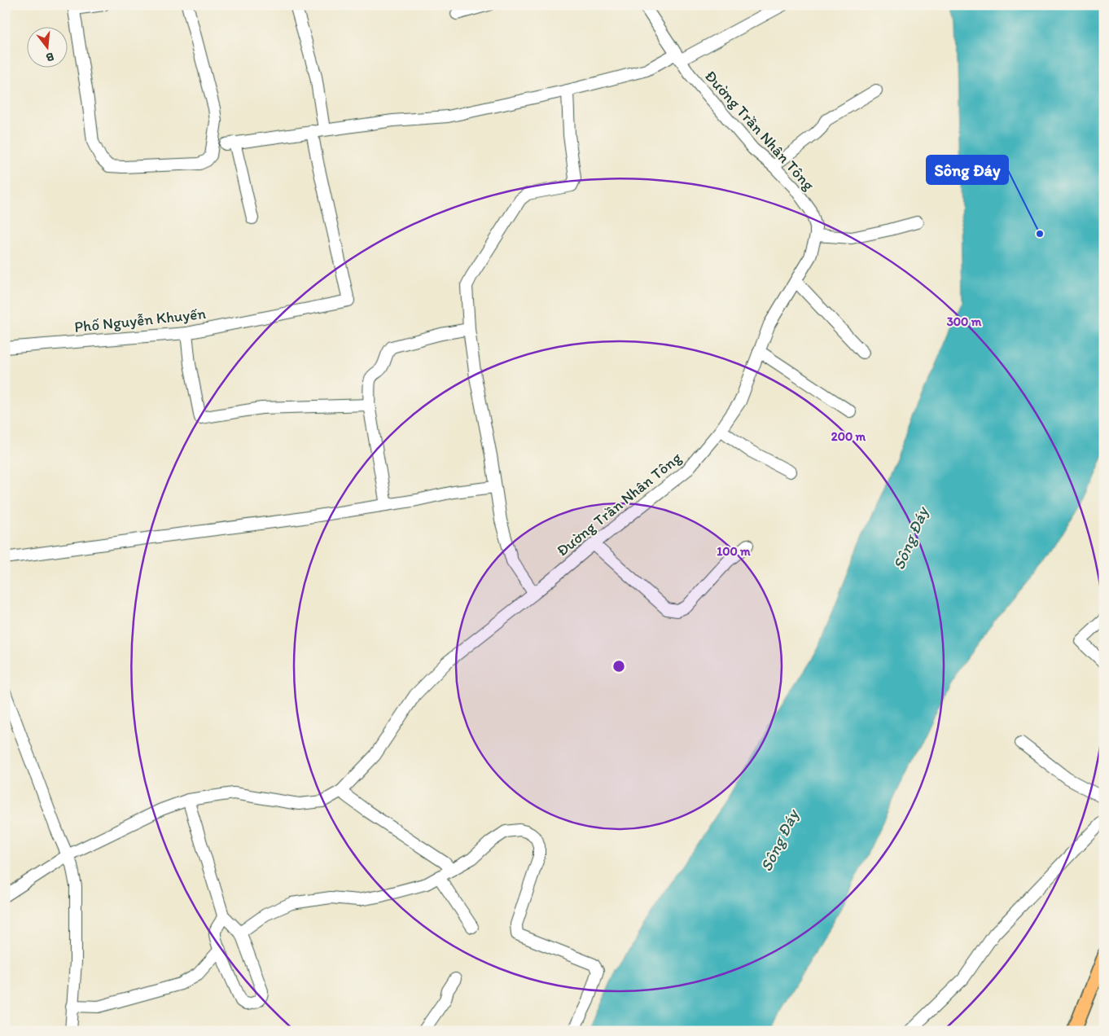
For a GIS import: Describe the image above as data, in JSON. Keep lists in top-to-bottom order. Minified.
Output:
{"streets":{"street":["Đường Trần Nhân Tông","Phố Nguyễn Khuyến"]},"water":["Sông Đáy"],"places":["Sông Đáy"],"north":"bottom","rings":["300 m","200 m","100 m"]}
